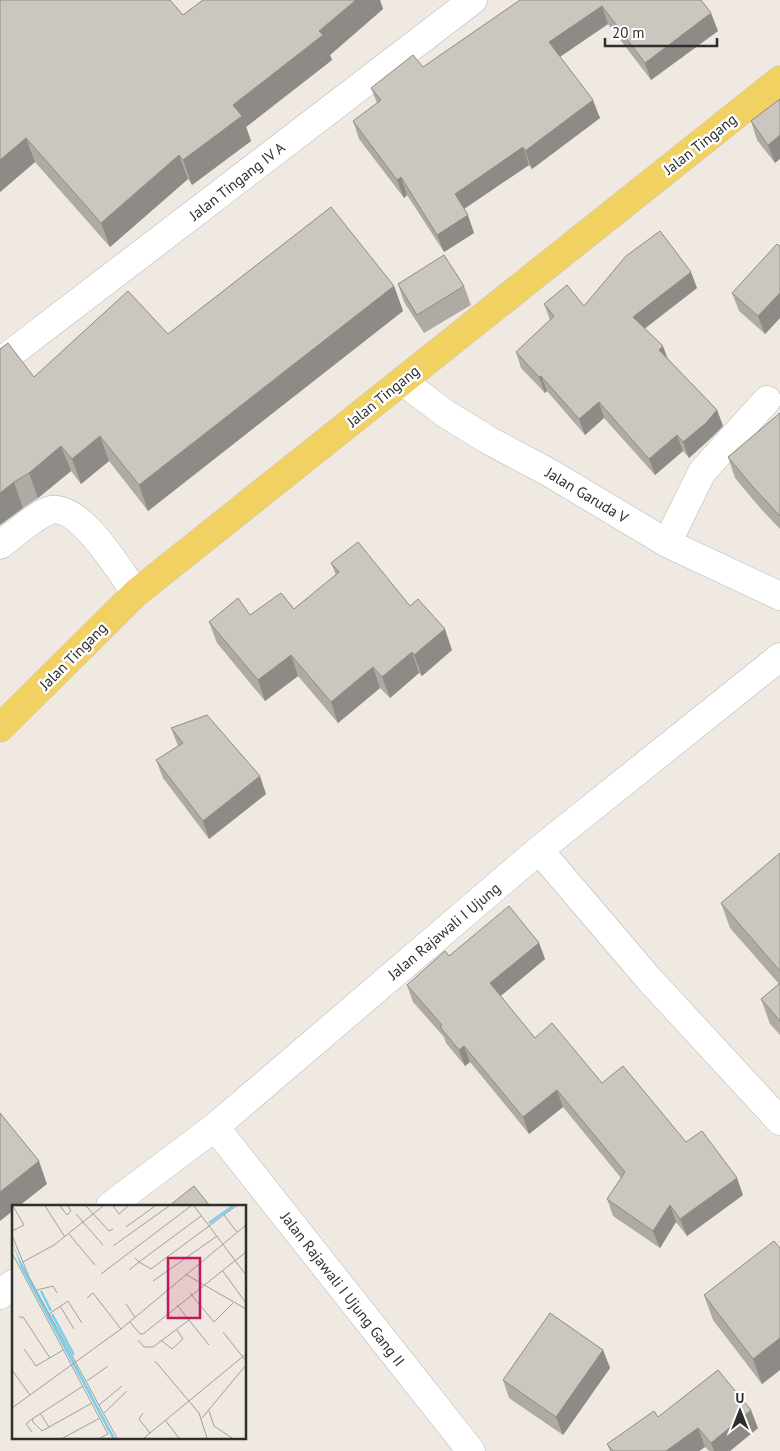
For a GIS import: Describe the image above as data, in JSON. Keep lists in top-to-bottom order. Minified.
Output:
{"streets":{"main road":["Jalan Tingang"],"street":["Jalan Tingang IV A","Jalan Garuda V","Jalan Rajawali I Ujung","Jalan Rajawali I Ujung Gang II"]},"crossings":[["Jalan Tingang","Jalan Garuda V"],["Jalan Rajawali I Ujung","Jalan Rajawali I Ujung Gang II"]],"scale_bar":"20 m","north":"top"}
